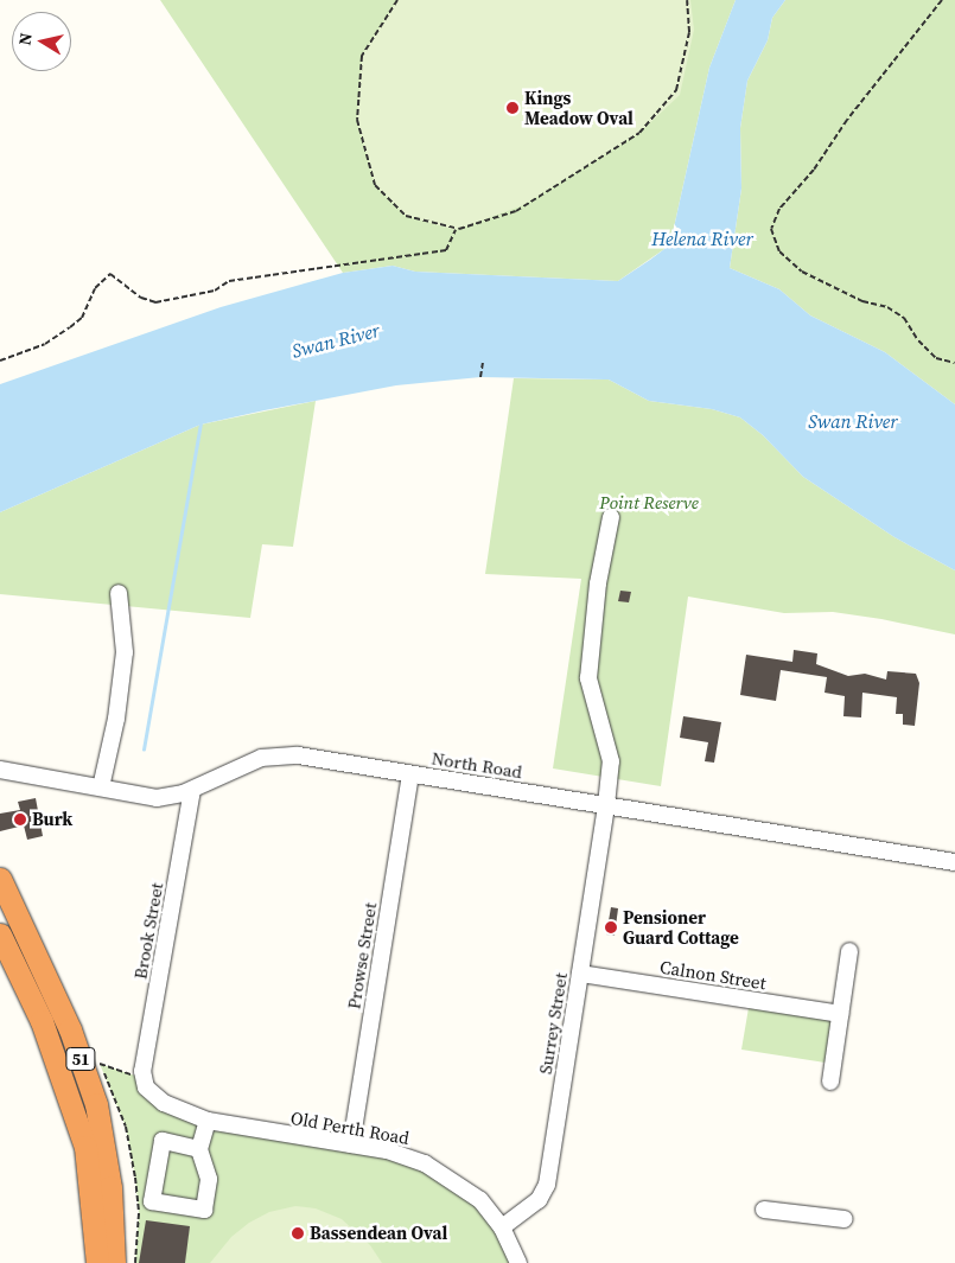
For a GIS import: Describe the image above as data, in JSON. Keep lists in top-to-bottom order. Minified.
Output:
{"streets":{"highway":["51"],"street":["North Road","Brook Street","Prowse Street","Calnon Street","Surrey Street","Old Perth Road"]},"crossings":[["North Road","Brook Street"],["North Road","Prowse Street"],["North Road","Surrey Street"],["Brook Street","Old Perth Road"],["Prowse Street","Old Perth Road"],["Calnon Street","Surrey Street"],["Surrey Street","Old Perth Road"]],"water":["Helena River","Swan River"],"parks":["Point Reserve"],"places":["Kings Meadow Oval","Burk","Pensioner Guard Cottage","Bassendean Oval"],"north":"left"}
